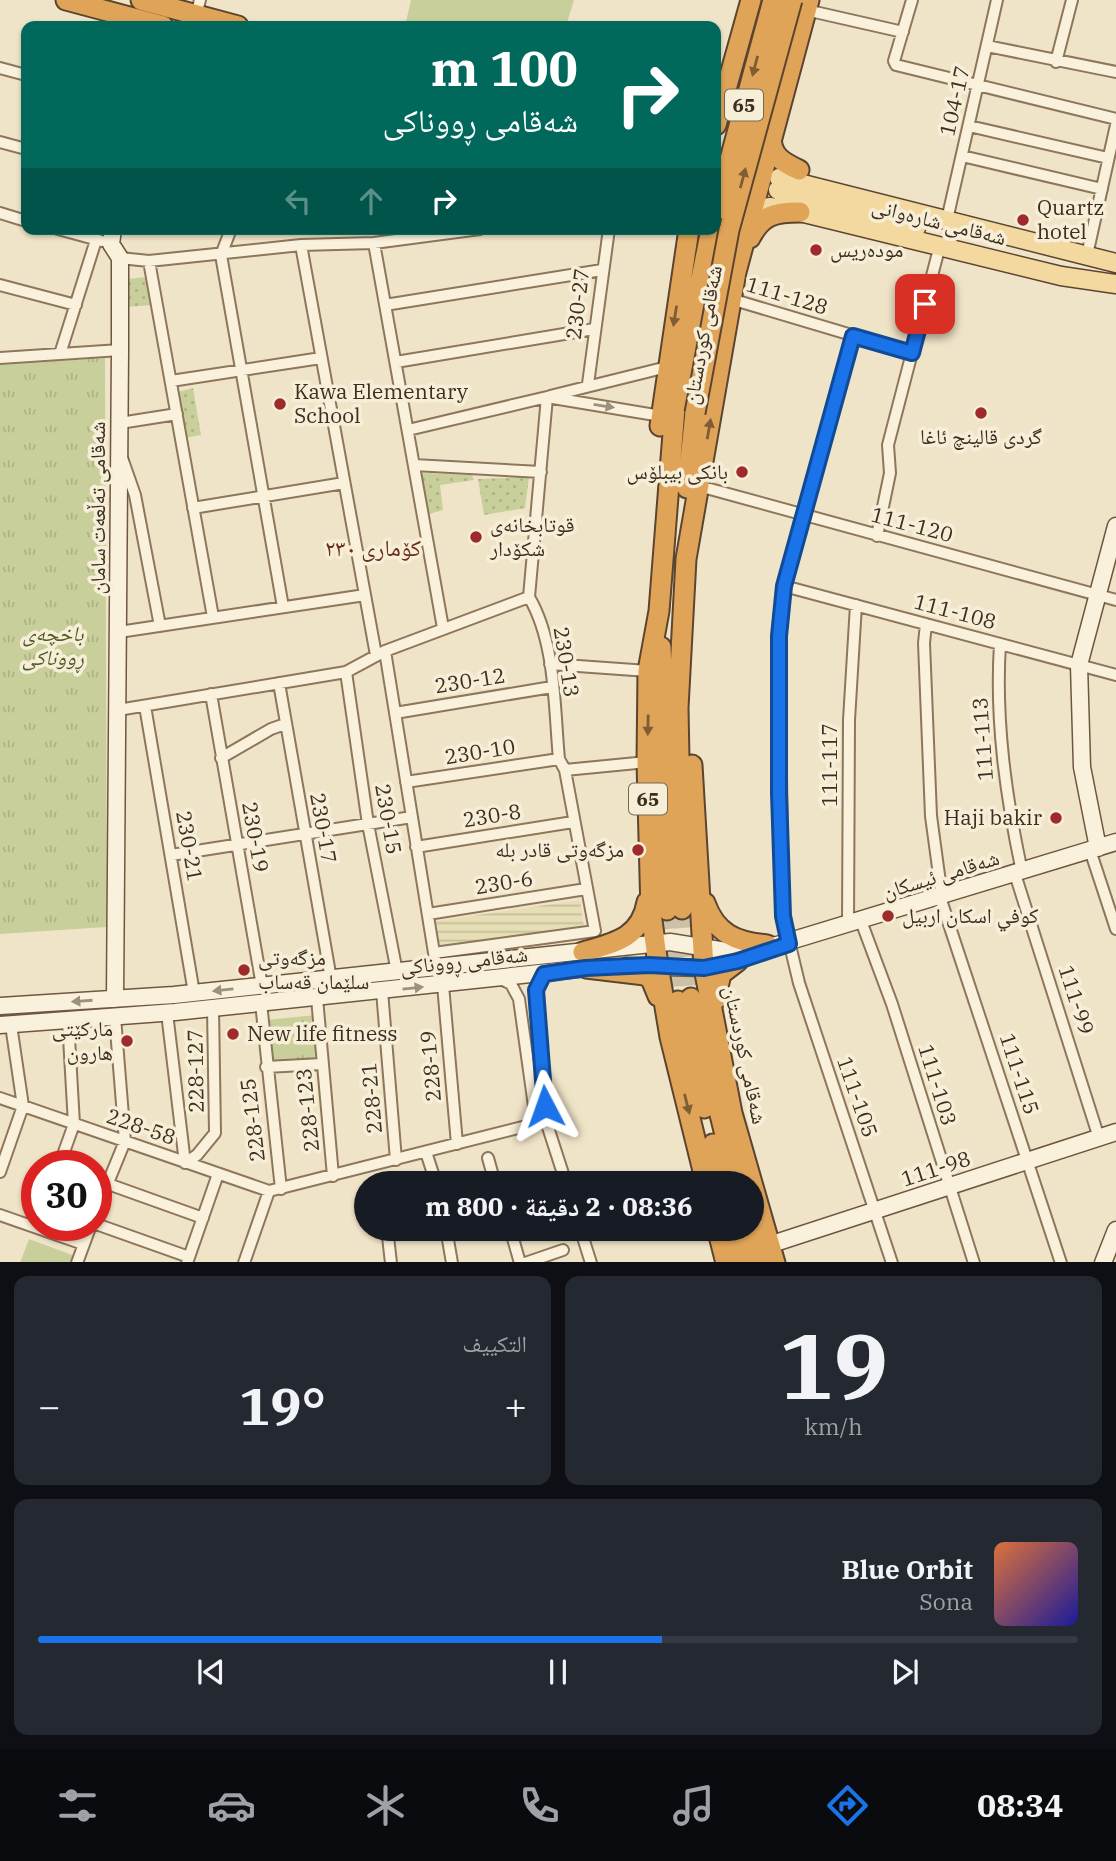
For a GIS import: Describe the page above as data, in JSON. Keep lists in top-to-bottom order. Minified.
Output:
{"streets":{"highway":["65","شەقامی کوردستان"],"main road":["شەقامی شارەوانی","شەقامی تەڵعەت سامان","شەقامی ئیسکان","شەقامی ڕووناکی","111-98"],"street":["104-17","111-128","230-27","111-120","111-108","230-13","230-12","111-113","230-10","111-117","230-8","230-15","230-17","230-19","230-21","230-6","111-99","228-19","228-127","111-115","111-103","111-105","228-21","228-123","228-125","228-58"]},"crossings":[["104-17","شەقامی شارەوانی"],["شەقامی شارەوانی","شەقامی کوردستان"],["111-128","شەقامی کوردستان"],["111-128","111-105"],["شەقامی کوردستان","111-120"],["شەقامی کوردستان","شەقامی ئیسکان"],["شەقامی کوردستان","شەقامی ڕووناکی"],["شەقامی کوردستان","111-98"],["شەقامی تەڵعەت سامان","شەقامی ڕووناکی"],["111-120","111-105"],["111-108","111-113"],["111-108","111-117"],["111-108","111-115"],["111-108","111-105"],["230-13","230-12"],["230-13","230-10"],["230-13","230-8"],["230-13","230-6"],["230-13","شەقامی ڕووناکی"],["111-113","شەقامی ئیسکان"],["111-113","111-99"],["111-117","شەقامی ئیسکان"],["111-117","111-103"],["230-15","شەقامی ڕووناکی"],["230-17","شەقامی ڕووناکی"],["230-19","شەقامی ڕووناکی"],["230-21","شەقامی ڕووناکی"],["شەقامی ئیسکان","شەقامی ڕووناکی"],["شەقامی ئیسکان","111-99"],["شەقامی ئیسکان","111-115"],["شەقامی ئیسکان","111-103"],["شەقامی ئیسکان","111-105"],["شەقامی ڕووناکی","228-19"],["شەقامی ڕووناکی","228-127"],["شەقامی ڕووناکی","228-21"],["شەقامی ڕووناکی","228-123"],["شەقامی ڕووناکی","228-125"],["111-99","111-98"],["228-127","228-58"],["111-115","111-98"],["111-103","111-98"],["111-105","111-98"]],"districts":["کۆماری ٢٣٠"],"parks":["باخچەی ڕووناکی"],"places":["Quartz hotel","مودەریس","Kawa Elementary School","گردی قالینچ ئاغا","بانکی بیبلۆس","قوتابخانەی شكۆدار","Haji bakir","مزگەوتی قادر بلە","كوفي اسكان اربيل","مزگەوتی سلێمان قەساب","New life fitness","مارکێتی هارون"],"page":{"turn":["100 m","شەقامی ڕووناکی"],"limit":"30","trip":"08:36 · 2 دقيقة · 800 m","tile":[["19","km/h"],"التكييف"],"heat":["−","19°","+"],"song":["Blue Orbit","Sona"],"tabs":"08:34"}}
